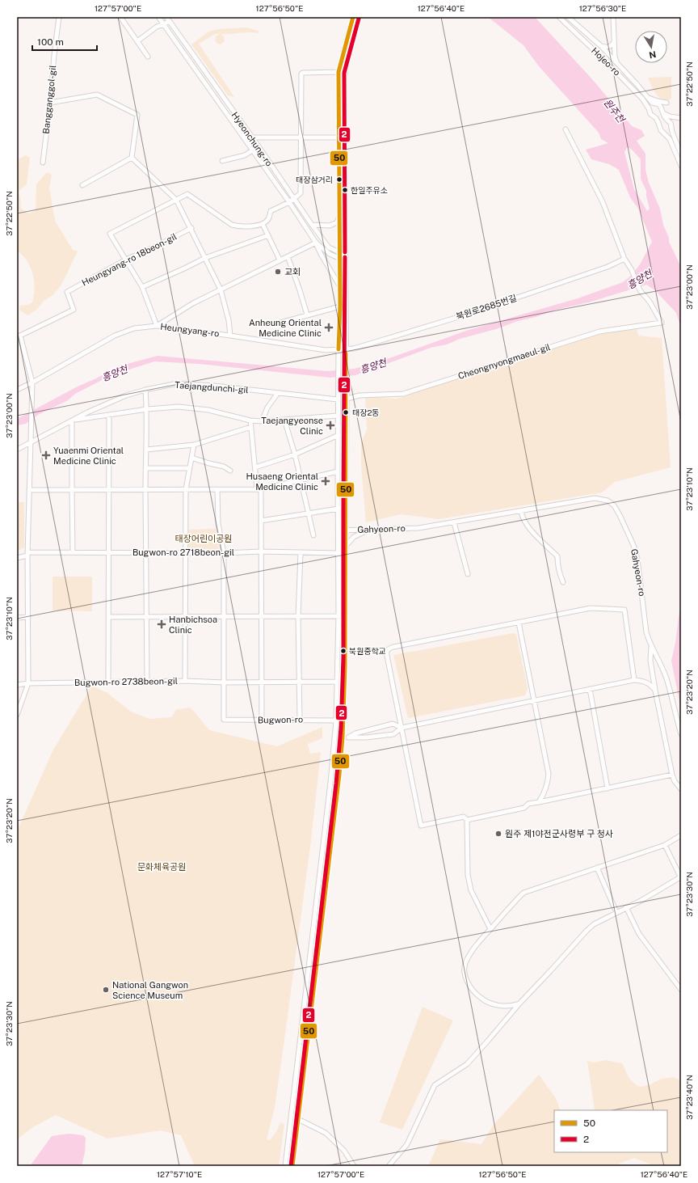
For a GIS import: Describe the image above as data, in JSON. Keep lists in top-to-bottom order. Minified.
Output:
{"streets":{"street":["Hojeo-ro","Bangganggol-gil","Hyeonchung-ro","Heungyang-ro 18beon-gil","북원로2685번길","Heungyang-ro","Cheongnyongmaeul-gil","Taejangdunchi-gil","Gahyeon-ro","Bugwon-ro 2718beon-gil","Bugwon-ro 2738beon-gil","Bugwon-ro"]},"crossings":[["북원로2685번길","Heungyang-ro"],["북원로2685번길","Cheongnyongmaeul-gil"],["Bugwon-ro 2738beon-gil","Bugwon-ro"]],"water":["원주천","흥양천"],"parks":["태장어린이공원","문화체육공원"],"places":{"other":["태장삼거리","한일주유소","교회","태장2동","북원중학교","원주 제1야전군사령부 구 청사","National Gangwon Science Museum"],"health":["Anheung Oriental Medicine Clinic","Taejangyeonse Clinic","Yuaenmi Oriental Medicine Clinic","Husaeng Oriental Medicine Clinic","Hanbichsoa Clinic"]},"lines":["transit line 50","transit line 2"],"legend":["50","2"],"scale_bar":"100 m","north":"bottom","coordinates":["127°57'00\"E","127°56'50\"E","127°56'40\"E","127°56'30\"E","37°22'50\"N","37°23'00\"N","37°23'10\"N","37°23'20\"N","37°23'30\"N","37°23'40\"N","127°57'10\"E"]}
